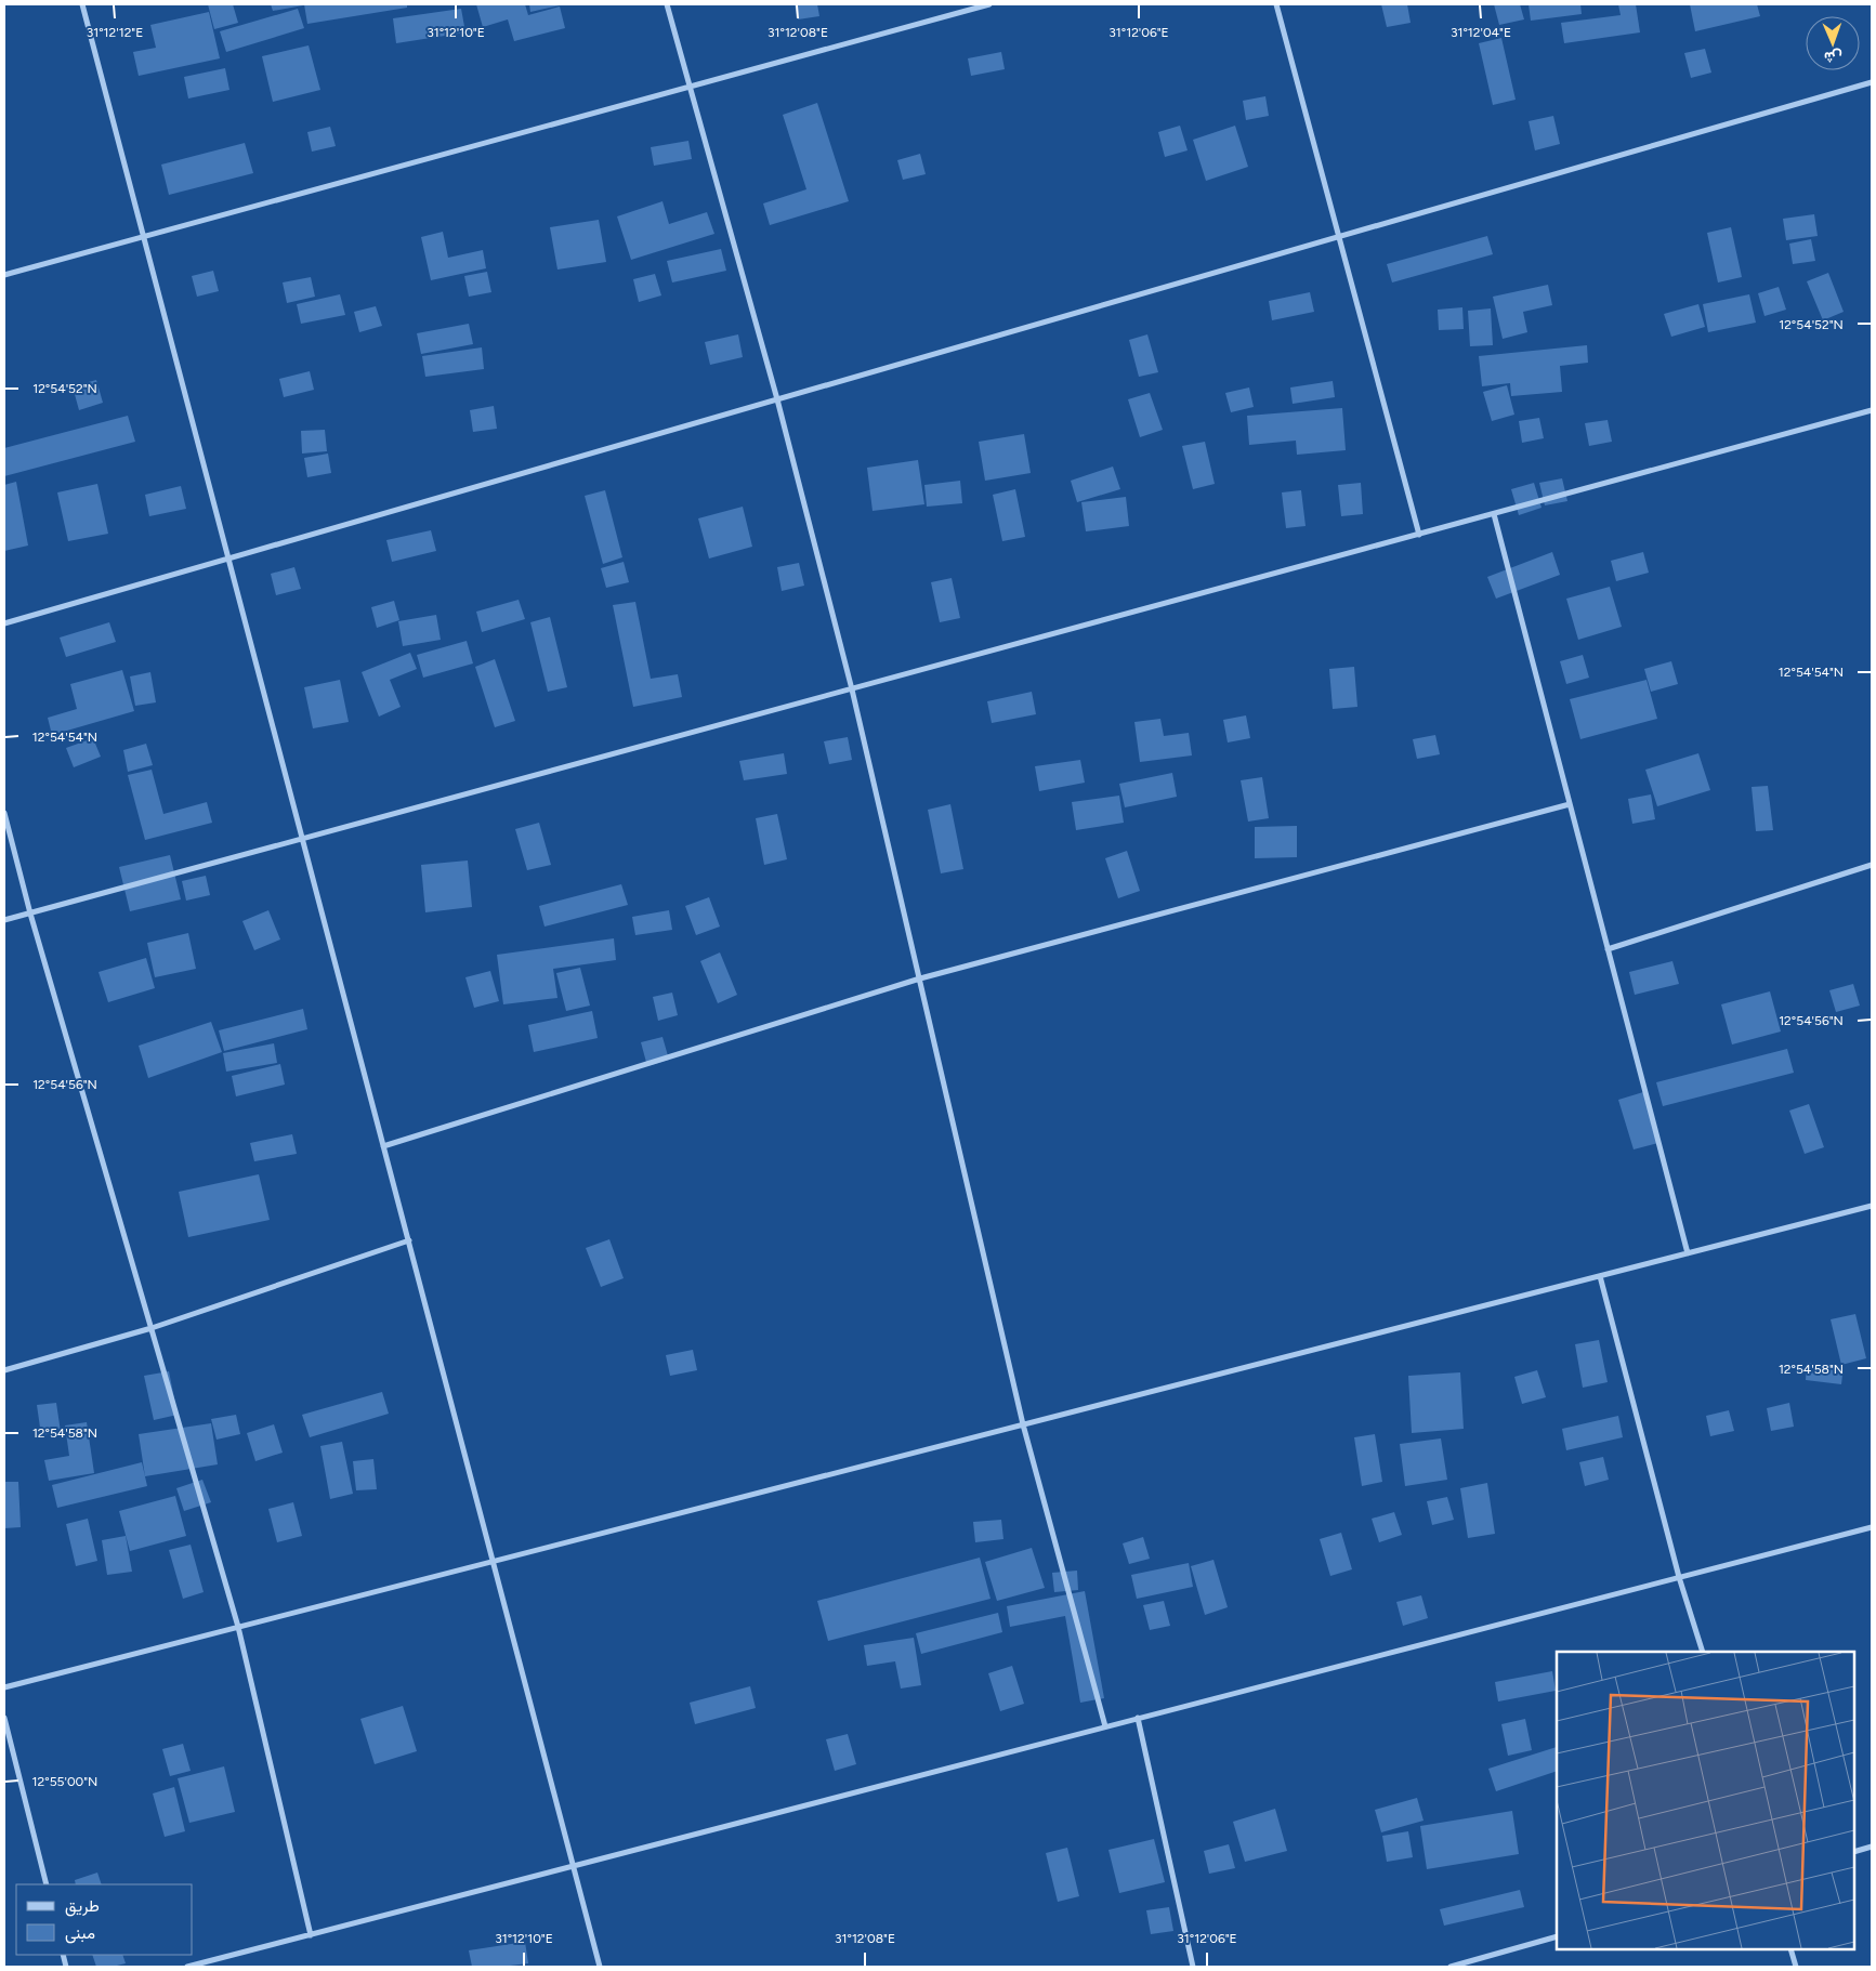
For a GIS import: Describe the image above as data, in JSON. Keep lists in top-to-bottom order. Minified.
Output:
{"legend":["طريق","مبنى"],"north":"bottom","coordinates":["31°12'12\"E","31°12'10\"E","31°12'08\"E","31°12'06\"E","31°12'04\"E","12°54'52\"N","12°54'54\"N","12°54'56\"N","12°54'58\"N","12°55'00\"N"]}
